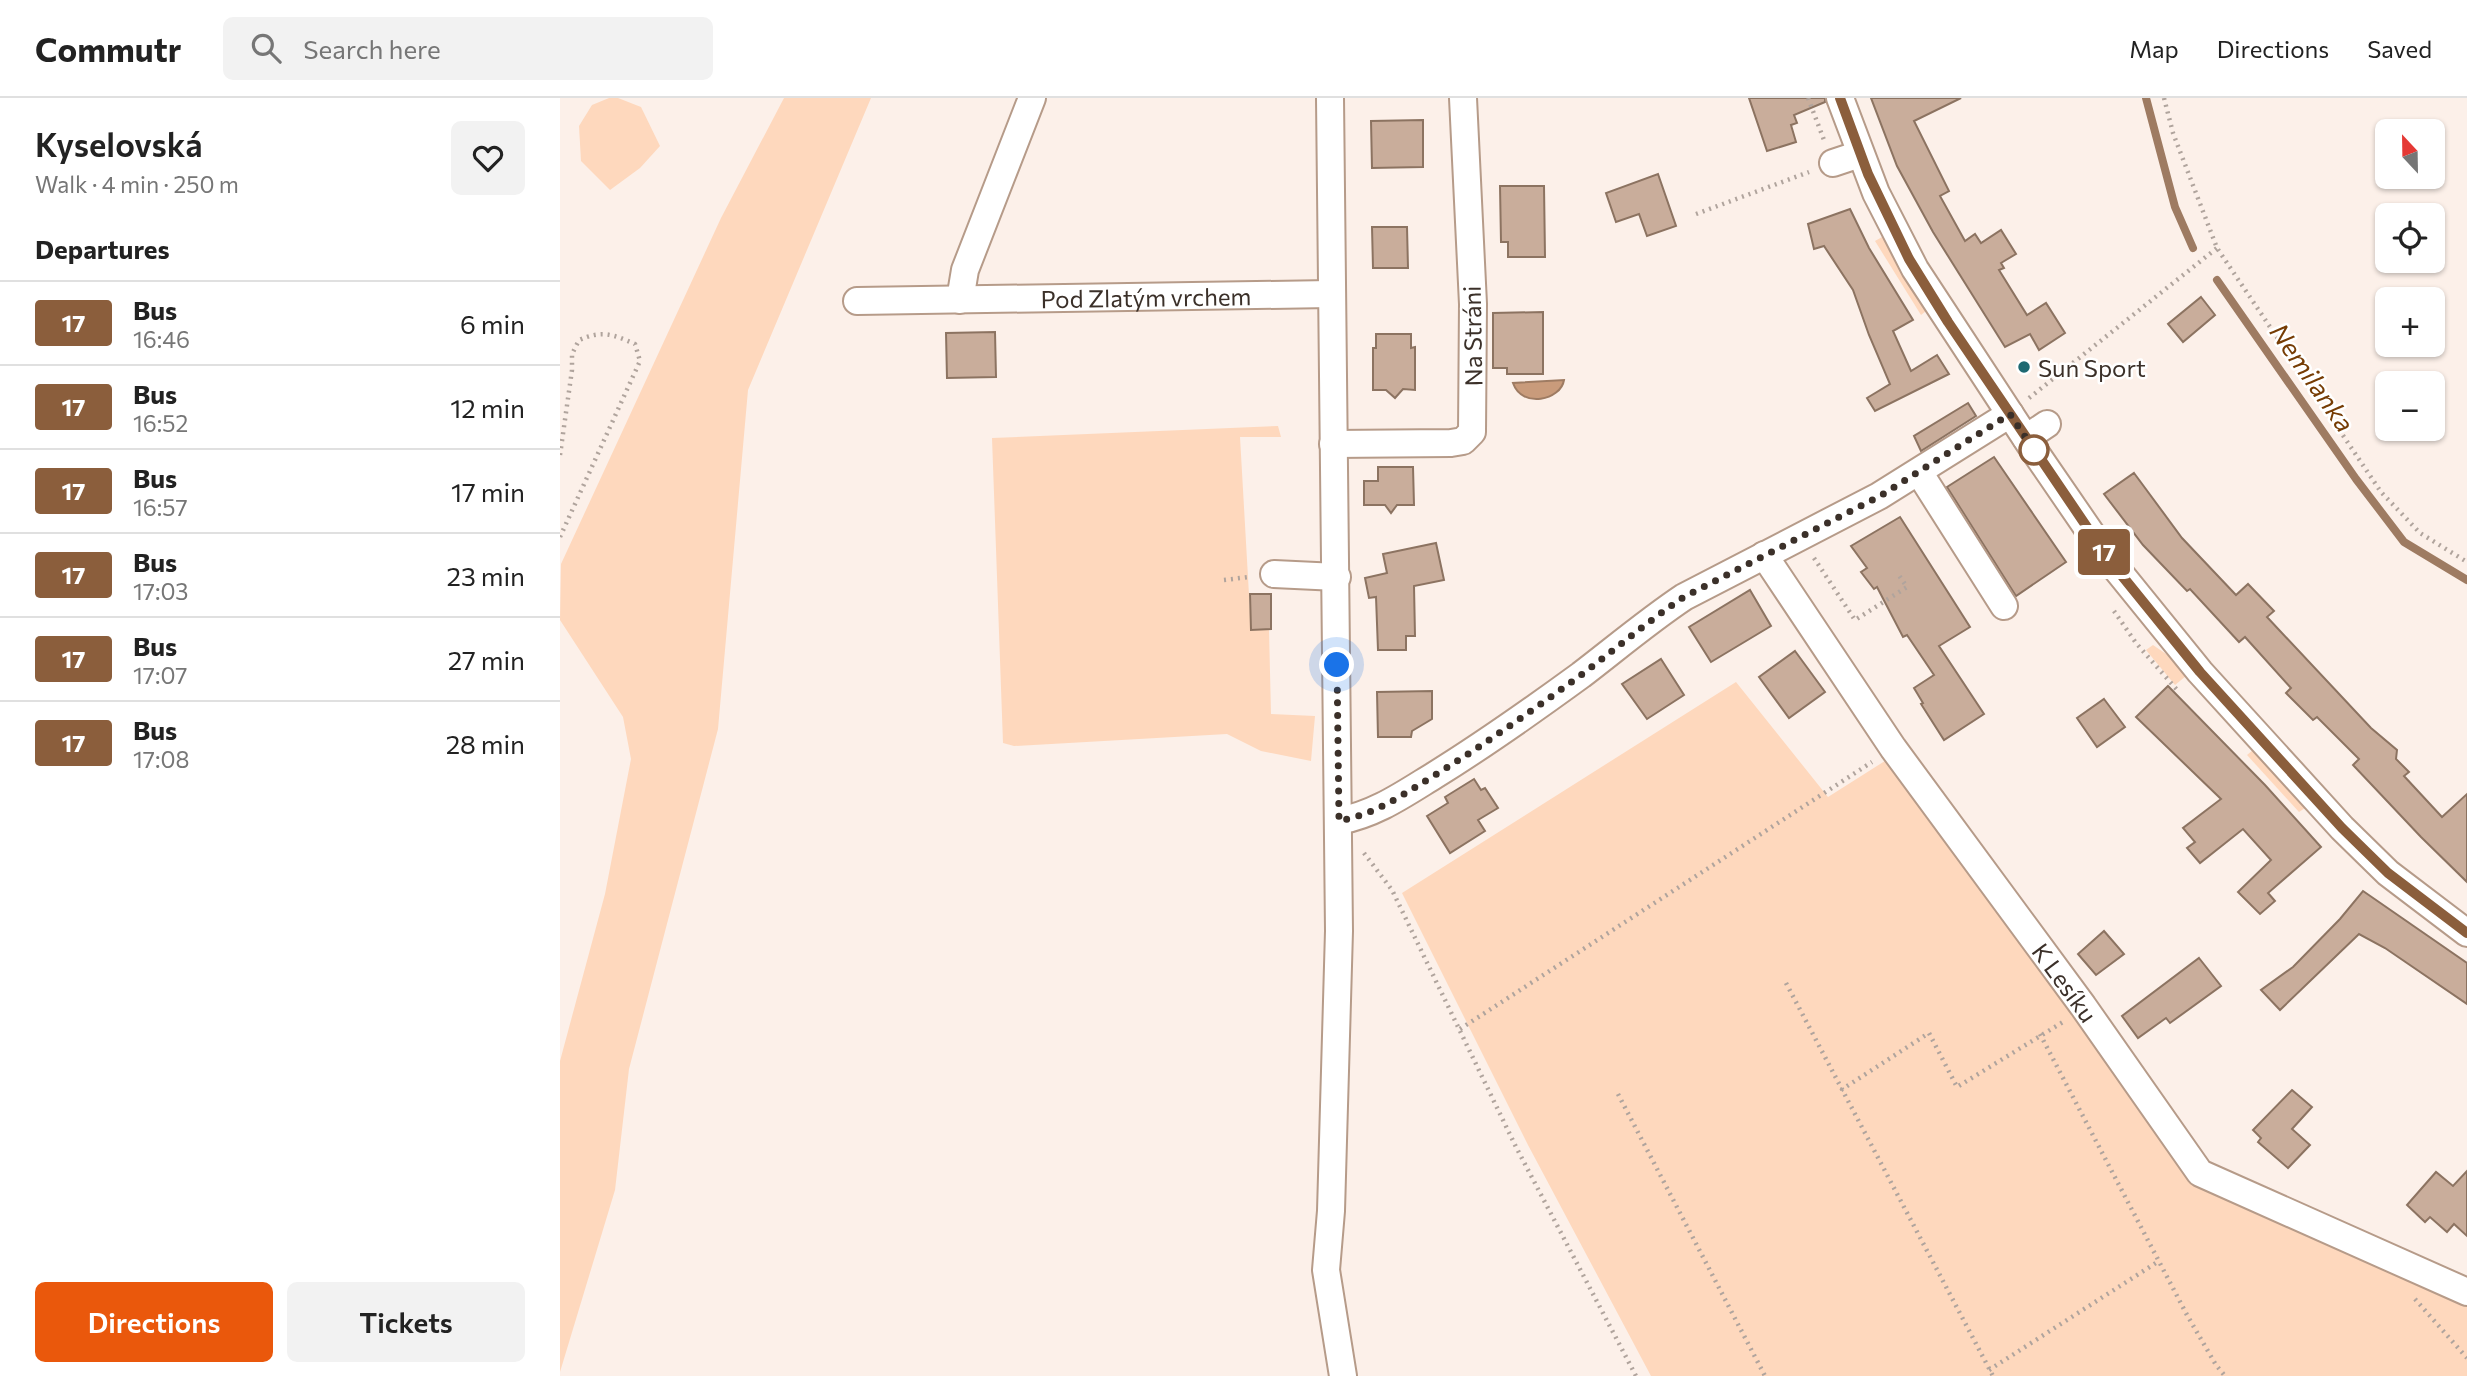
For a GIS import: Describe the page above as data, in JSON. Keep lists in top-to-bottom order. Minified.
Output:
{"streets":{"street":["Pod Zlatým vrchem","Na Stráni","K Lesíku"]},"water":["Nemilanka"],"places":["Sun Sport"],"lines":["bus line 17"],"north":"top","page":{"header":"Commutr","search":"Search here","nav":["Map","Directions","Saved"],"heading":[["Kyselovská","Walk · 4 min · 250 m"],"Departures"],"on_map":"17","map_buttons":["+","−"],"list":[{"mark":"17","name":"Bus","note":"16:46","value":"6 min"},{"mark":"17","name":"Bus","note":"16:52","value":"12 min"},{"mark":"17","name":"Bus","note":"16:57","value":"17 min"},{"mark":"17","name":"Bus","note":"17:03","value":"23 min"},{"mark":"17","name":"Bus","note":"17:07","value":"27 min"},{"mark":"17","name":"Bus","note":"17:08","value":"28 min"}],"buttons":["Directions","Tickets"]}}
